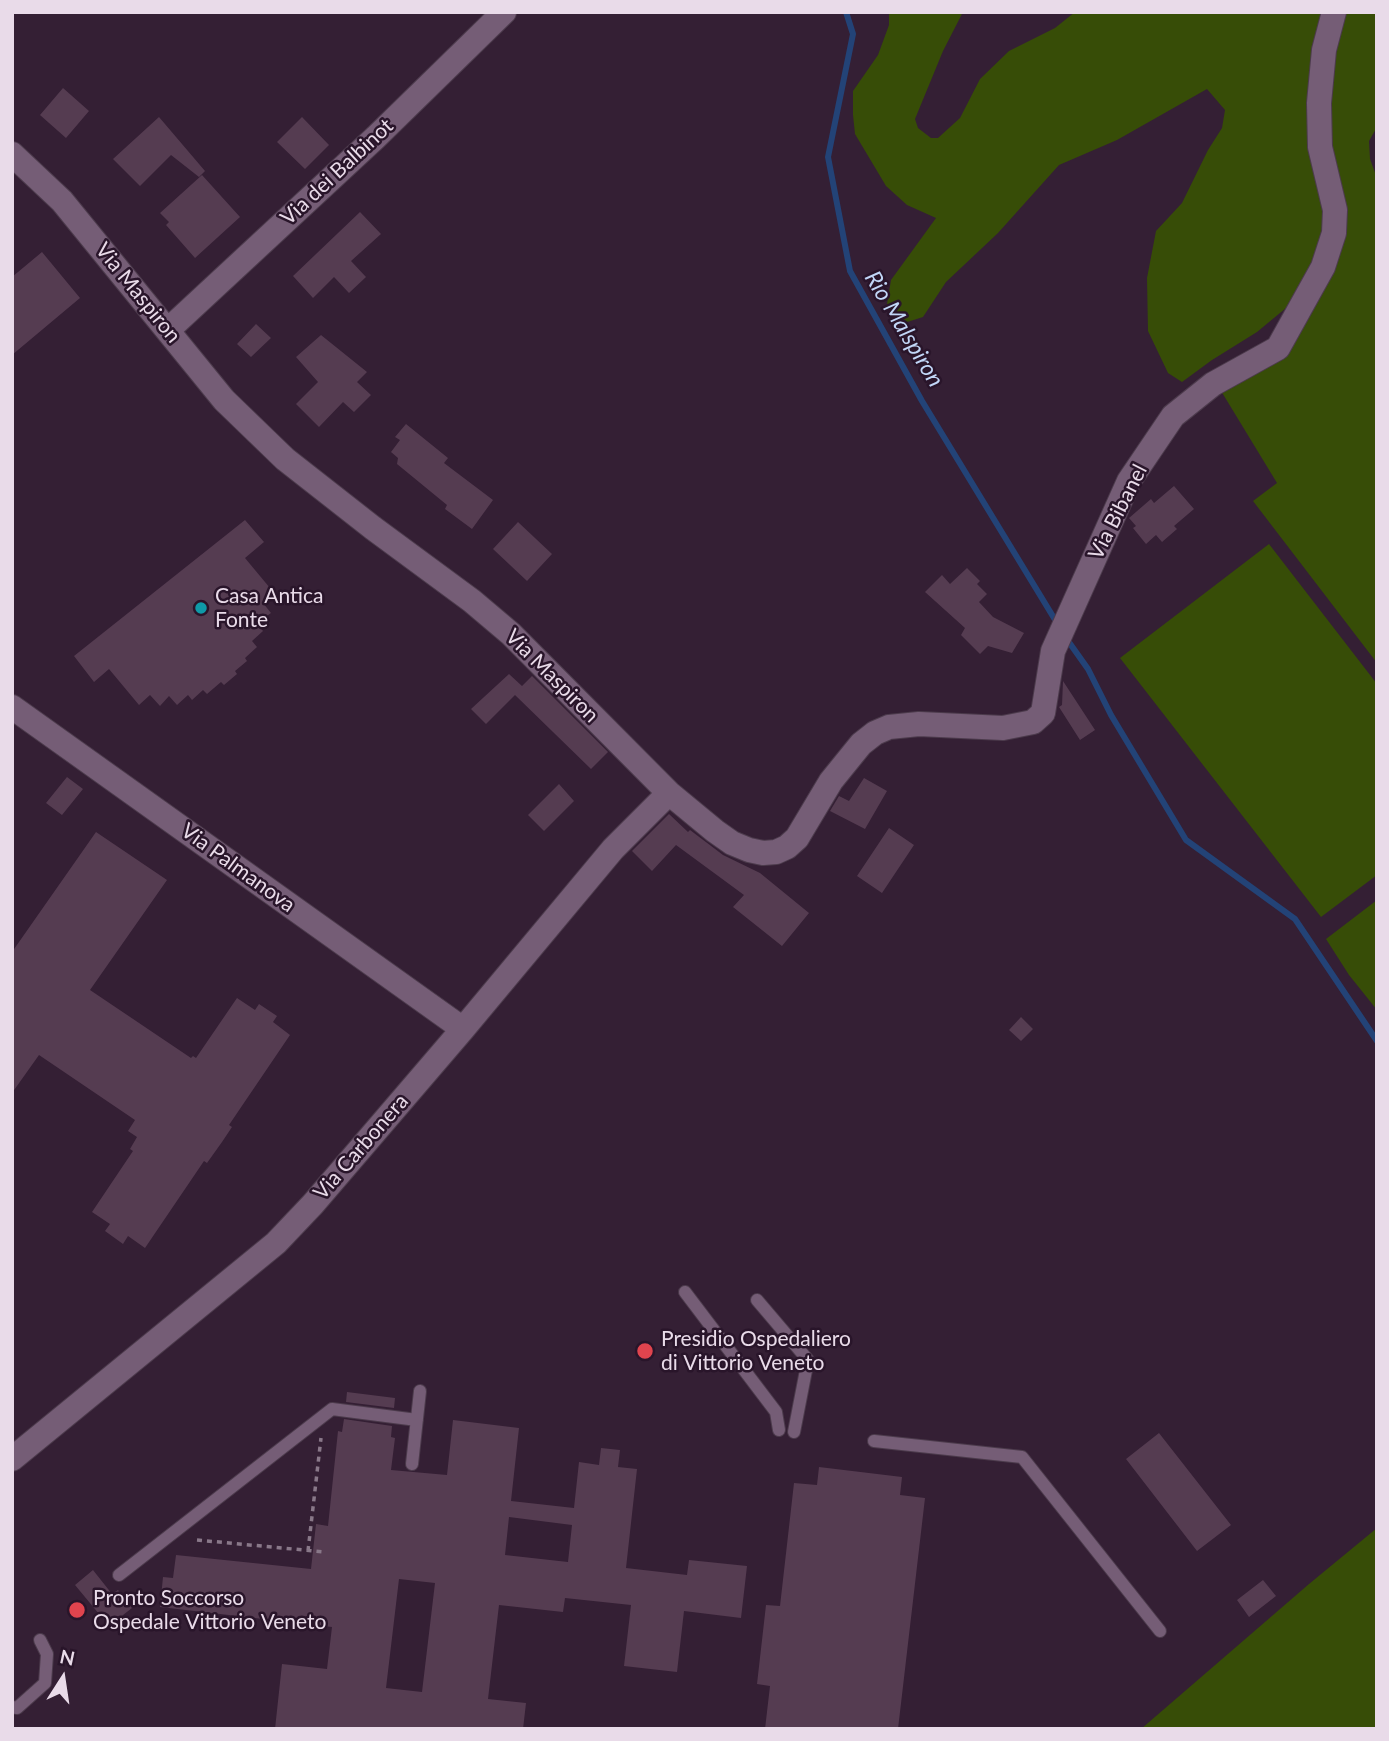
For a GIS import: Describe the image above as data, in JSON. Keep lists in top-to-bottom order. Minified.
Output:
{"streets":{"street":["Via dei Balbinot","Via Maspiron","Via Bibanel","Via Palmanova","Via Carbonera"]},"crossings":[["Via dei Balbinot","Via Maspiron"],["Via Maspiron","Via Bibanel"],["Via Maspiron","Via Carbonera"],["Via Palmanova","Via Carbonera"]],"water":["Rio Malspiron"],"places":["Casa Antica Fonte","Presidio Ospedaliero di Vittorio Veneto","Pronto Soccorso Ospedale Vittorio Veneto"],"north":"top"}
